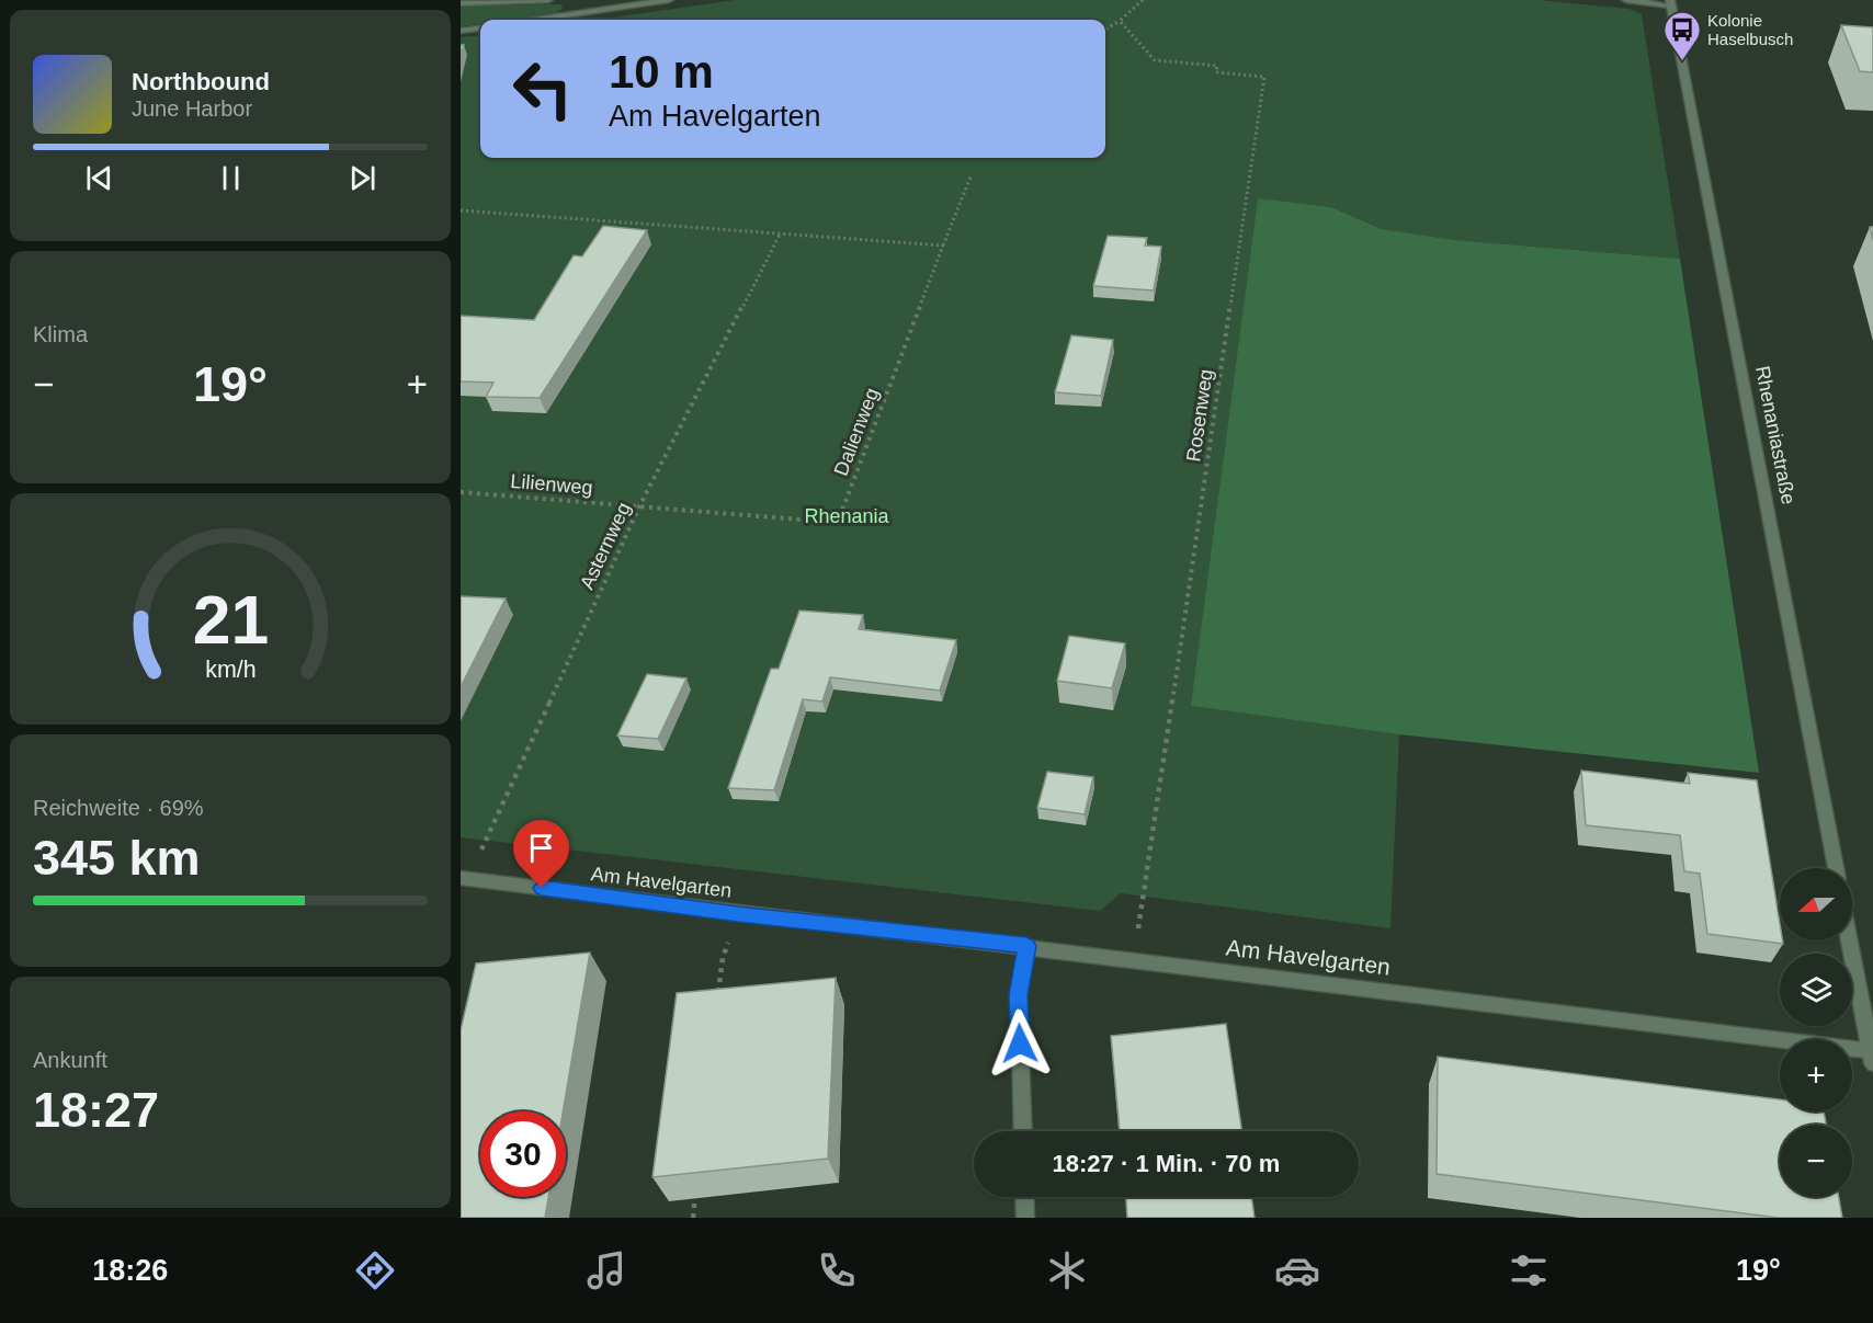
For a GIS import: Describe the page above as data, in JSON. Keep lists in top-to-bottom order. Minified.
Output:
{"streets":{"street":["Rhenaniastraße","Am Havelgarten"],"path":["Rosenweg","Dalienweg","Lilienweg","Asternweg"]},"crossings":[["Rosenweg","Am Havelgarten"],["Dalienweg","Lilienweg"],["Dalienweg","Asternweg"],["Lilienweg","Asternweg"],["Asternweg","Am Havelgarten"]],"parks":["Rhenania"],"places":{"bus stop":["Kolonie Haselbusch"]},"north":"left","page":{"turn":["10 m","Am Havelgarten"],"song":["Northbound","June Harbor"],"tile":["Klima",["Reichweite · 69%","345 km"],["Ankunft","18:27"]],"heat":["−","19°","+"],"map_buttons":["+","−"],"limit":"30","trip":"18:27 · 1 Min. · 70 m","tabs":["18:26","19°"],"gauge":["21","km/h"]}}
